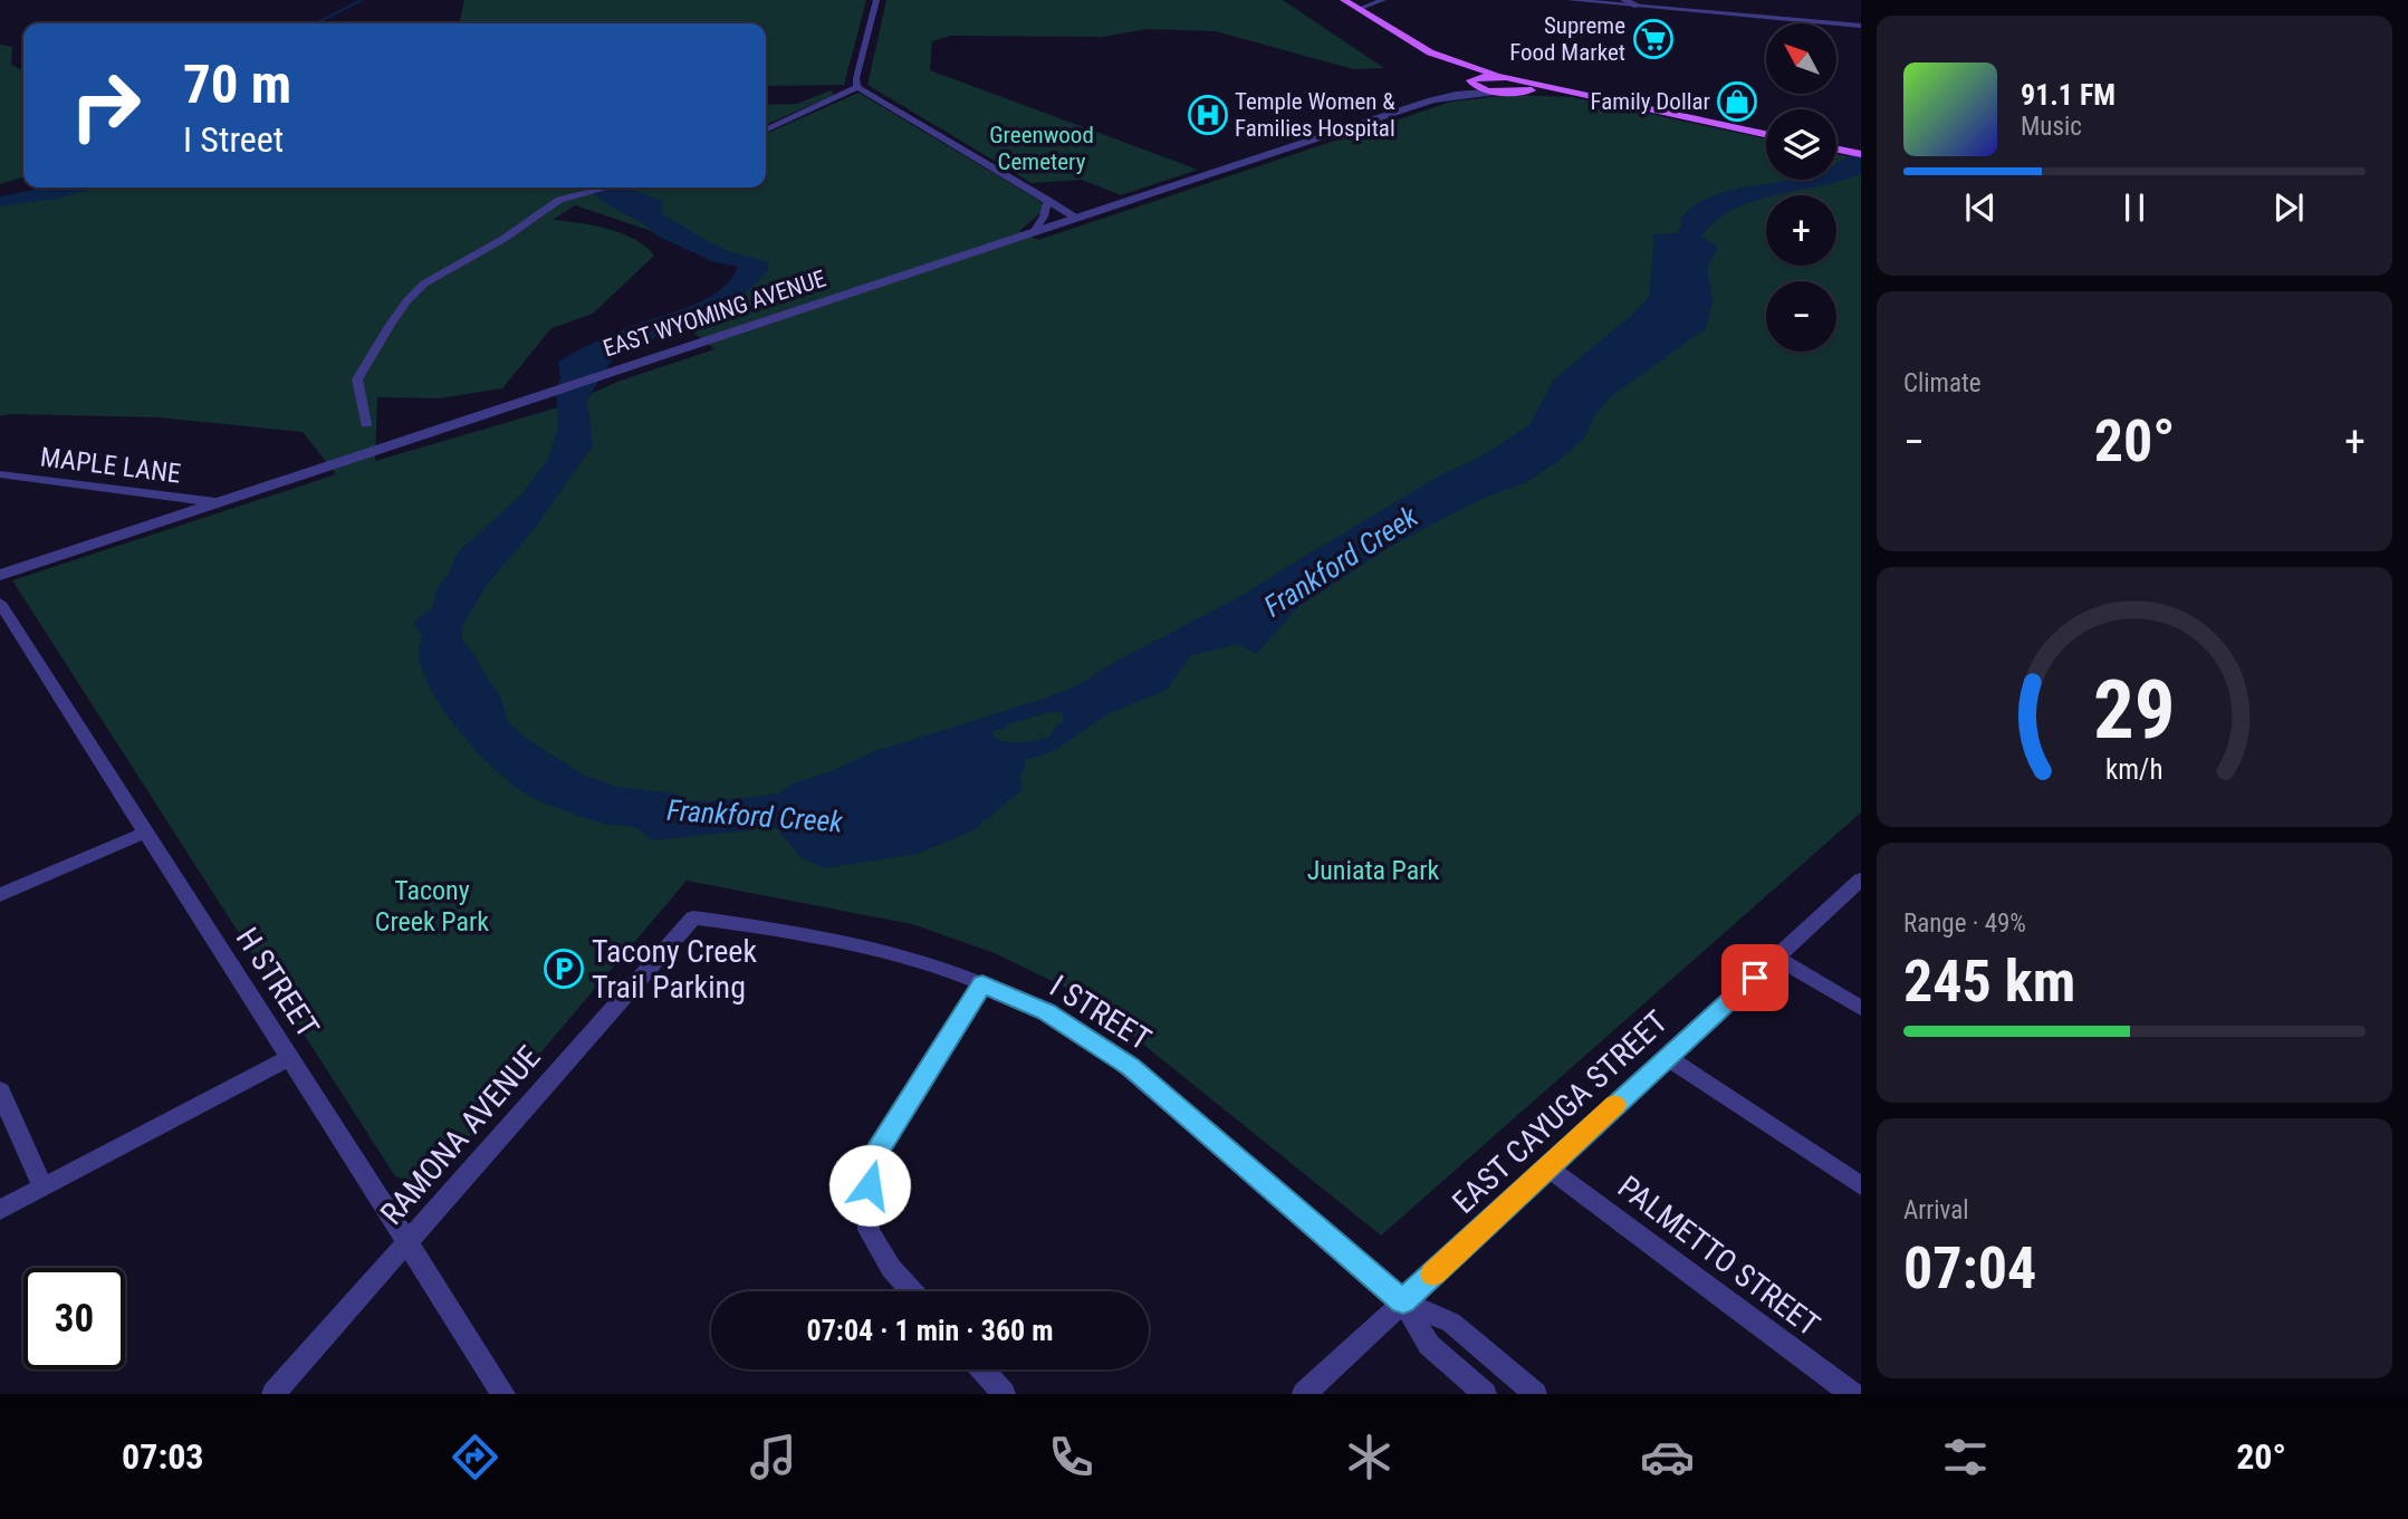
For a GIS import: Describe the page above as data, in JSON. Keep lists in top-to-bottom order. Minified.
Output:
{"streets":{"street":["EAST WYOMING AVENUE","MAPLE LANE","H STREET","I STREET","EAST CAYUGA STREET","RAMONA AVENUE","PALMETTO STREET"]},"crossings":[["EAST WYOMING AVENUE","MAPLE LANE"],["H STREET","RAMONA AVENUE"],["I STREET","EAST CAYUGA STREET"],["I STREET","RAMONA AVENUE"],["EAST CAYUGA STREET","PALMETTO STREET"]],"water":["Frankford Creek"],"parks":["Greenwood Cemetery","Juniata Park","Tacony Creek Park"],"places":{"supermarket":["Supreme Food Market"],"shop":["Family Dollar"],"hospital":["Temple Women & Families Hospital"],"parking":["Tacony Creek Trail Parking"]},"north":"top left","page":{"map_buttons":["+","−"],"turn":["70 m","I Street"],"song":["91.1 FM","Music"],"tile":["Climate",["Range · 49%","245 km"],["Arrival","07:04"]],"heat":["−","20°","+"],"limit":"30","trip":"07:04 · 1 min · 360 m","tabs":["07:03","20°"],"gauge":["29","km/h"]}}
